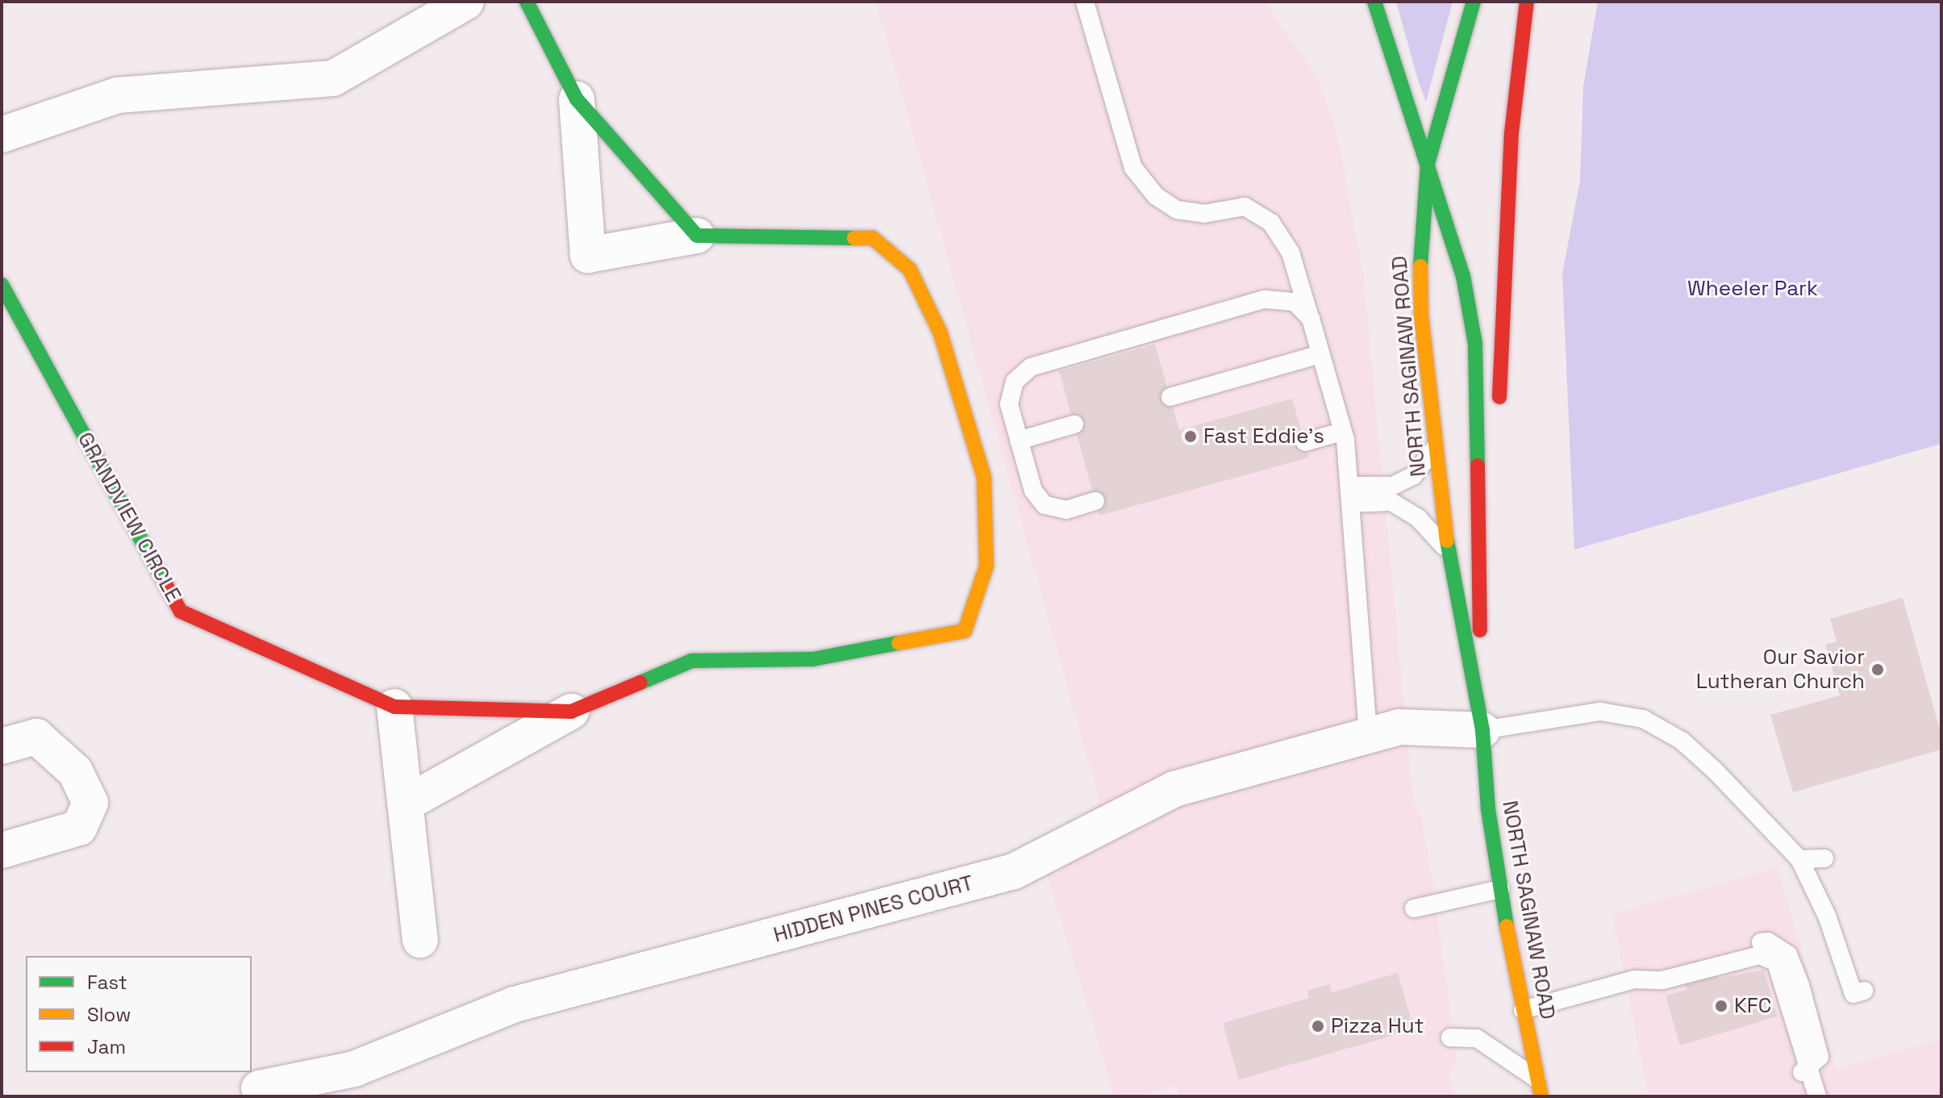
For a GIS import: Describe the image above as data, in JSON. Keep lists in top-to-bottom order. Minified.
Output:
{"streets":{"street":["NORTH SAGINAW ROAD","GRANDVIEW CIRCLE","HIDDEN PINES COURT"]},"crossings":[["NORTH SAGINAW ROAD","HIDDEN PINES COURT"]],"parks":["Wheeler Park"],"places":["Fast Eddie's","Our Savior Lutheran Church","KFC","Pizza Hut"],"legend":["Fast","Slow","Jam"]}
